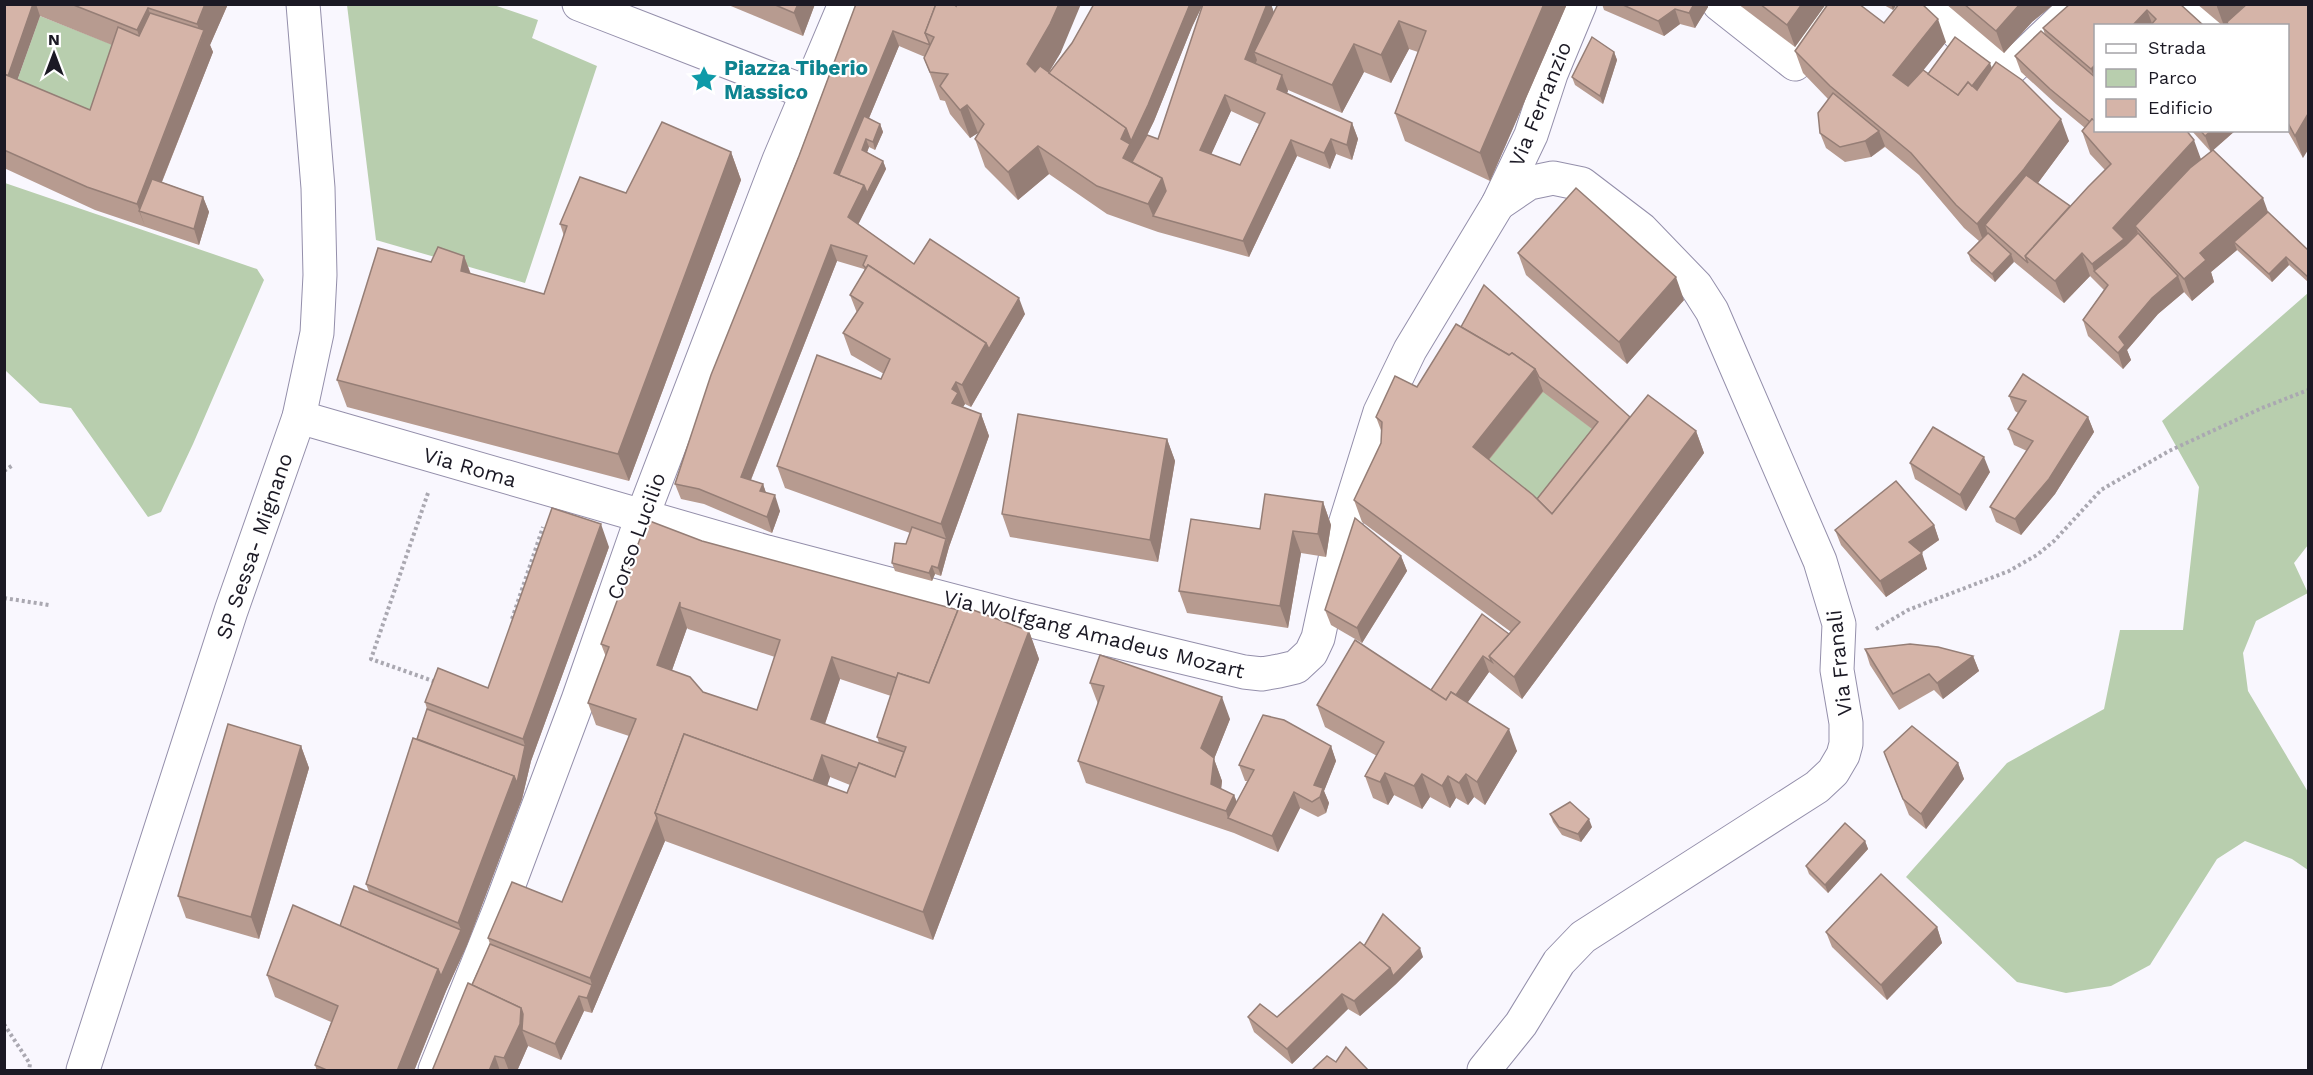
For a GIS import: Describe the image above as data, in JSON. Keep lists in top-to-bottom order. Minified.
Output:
{"streets":{"street":["Via Ferranzio","Via Roma","Corso Lucilio","SP Sessa- Mignano","Via Wolfgang Amadeus Mozart","Via Franali"]},"crossings":[["Via Ferranzio","Via Wolfgang Amadeus Mozart"],["Via Ferranzio","Via Franali"],["Via Roma","Corso Lucilio"],["Via Roma","SP Sessa- Mignano"],["Via Roma","Via Wolfgang Amadeus Mozart"],["Corso Lucilio","Via Wolfgang Amadeus Mozart"],["Via Wolfgang Amadeus Mozart","Via Franali"]],"places":{"place":["Piazza Tiberio Massico"]},"legend":["Strada","Parco","Edificio"],"north":"top"}
